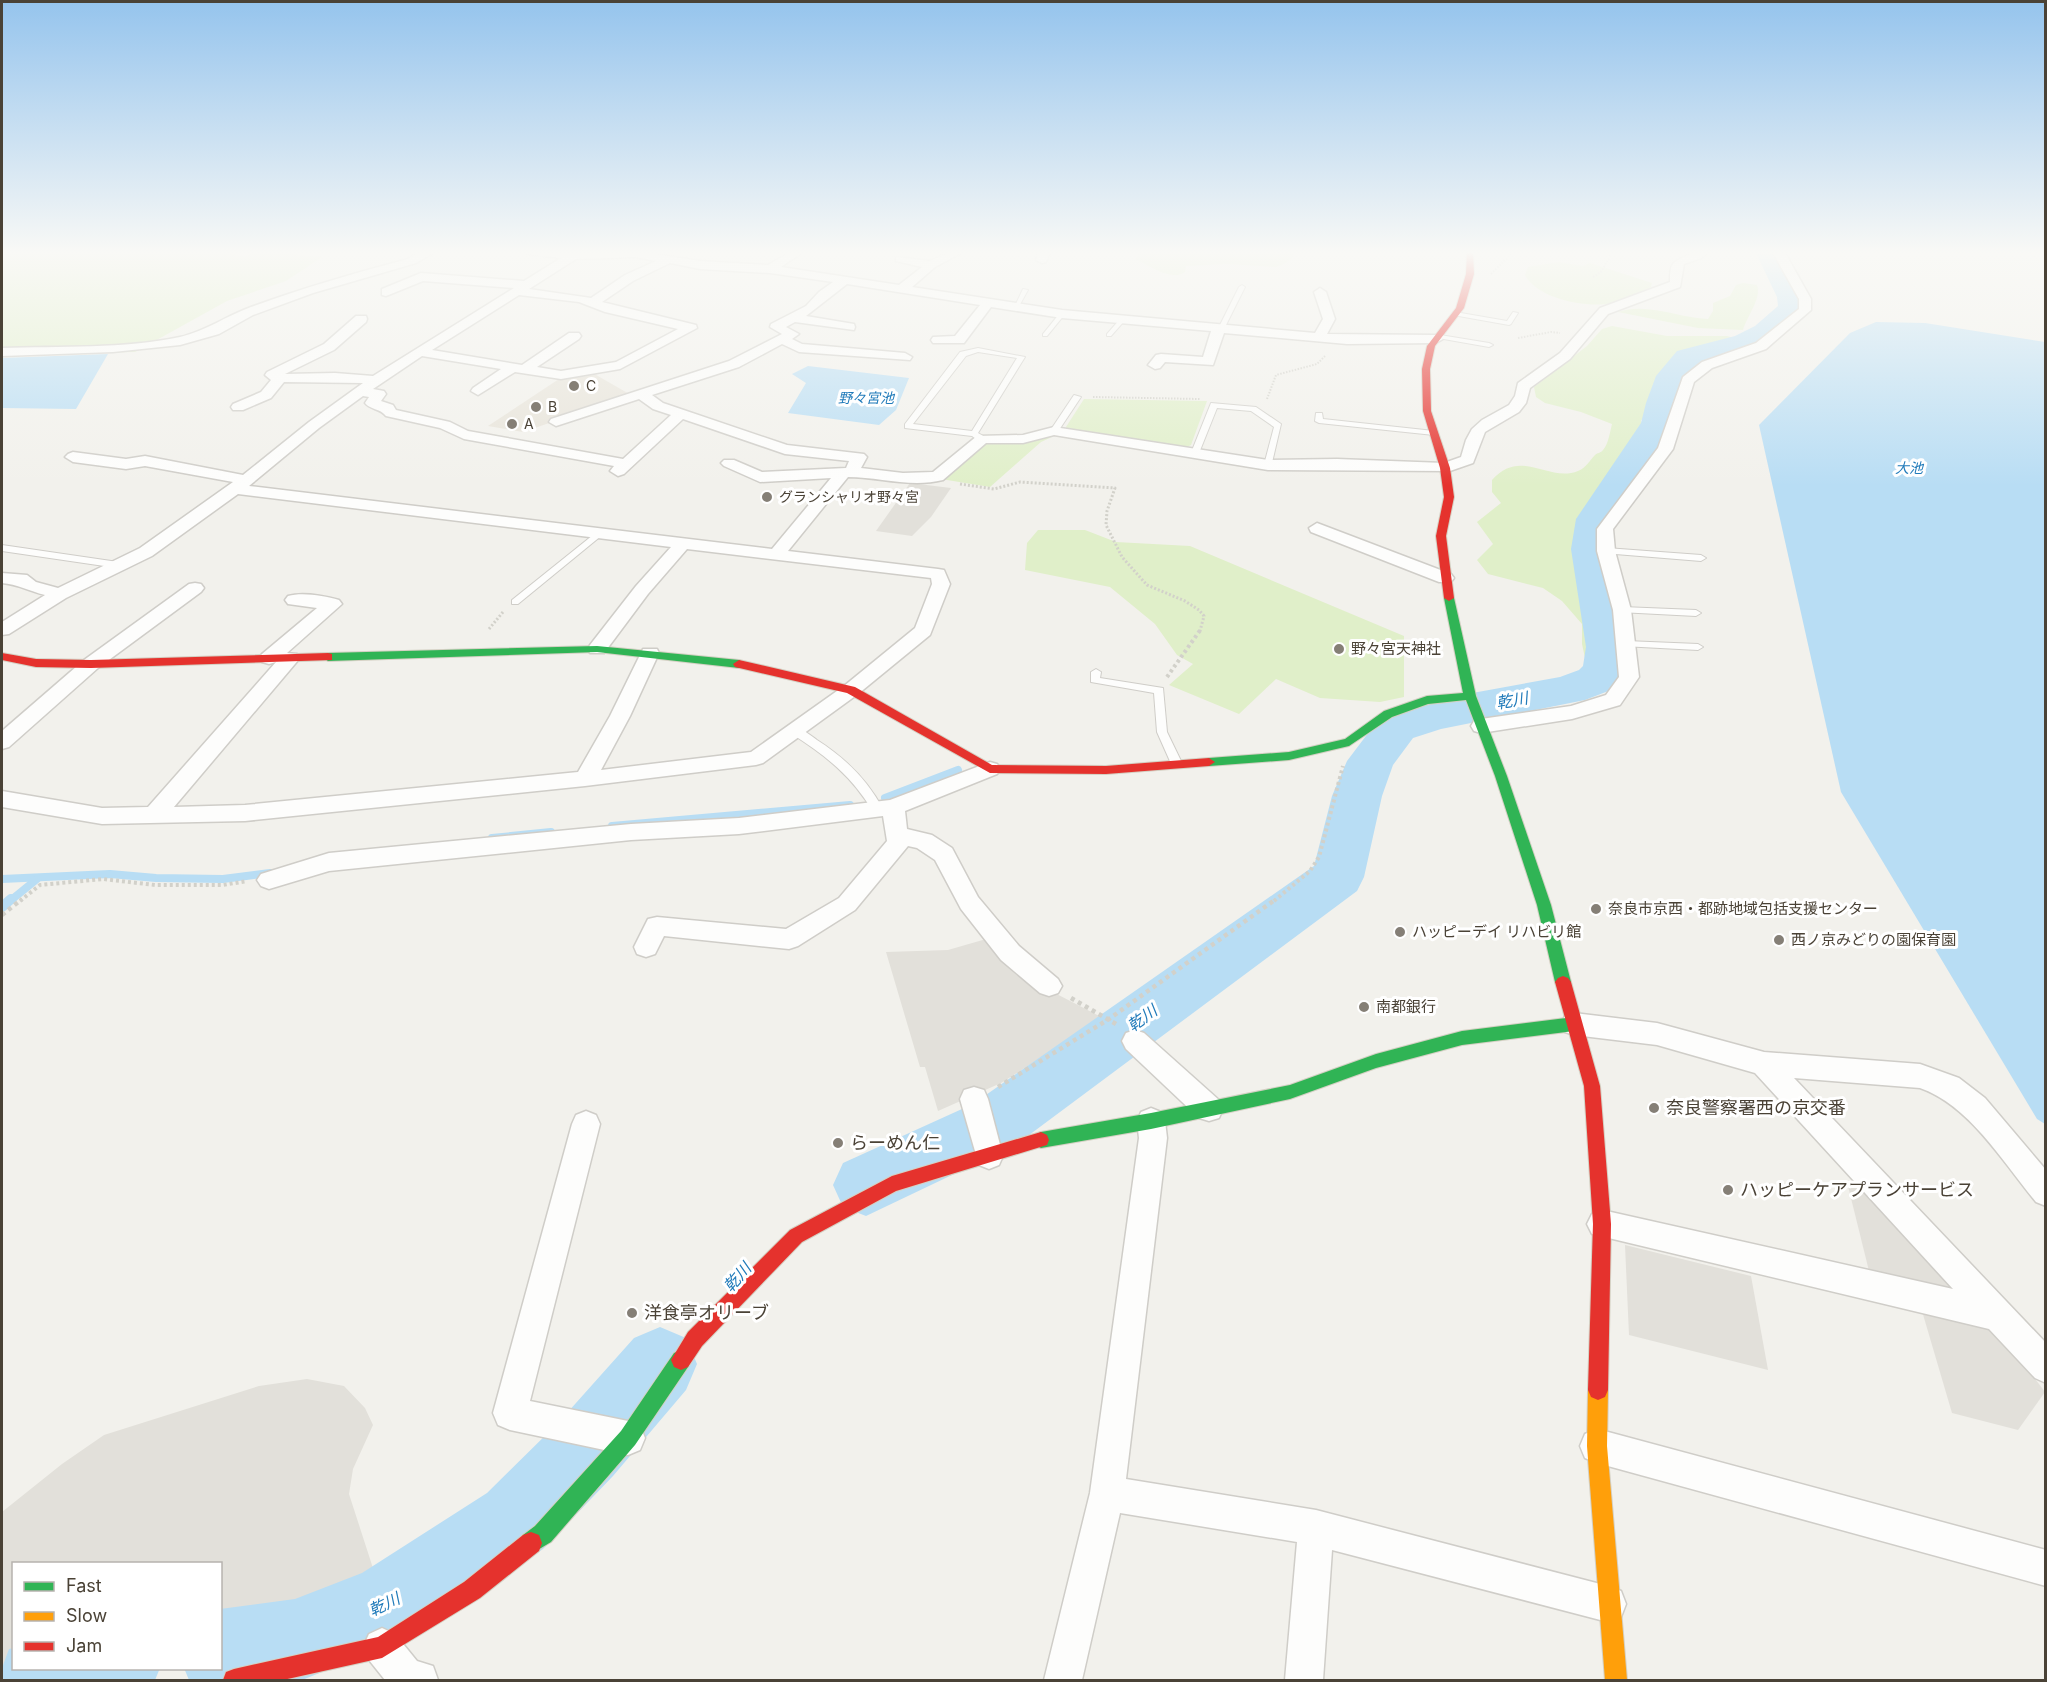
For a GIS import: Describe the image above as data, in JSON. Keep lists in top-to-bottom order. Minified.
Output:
{"water":["野々宮池","大池","乾川"],"places":["C","B","A","グランシャリオ野々宮","野々宮天神社","奈良市京西・都跡地域包括支援センター","ハッピーデイ リハビリ館","西ノ京みどりの園保育園","南都銀行","奈良警察署西の京交番","らーめん仁","ハッピーケアプランサービス","洋食亭オリーブ"],"legend":["Fast","Slow","Jam"]}
